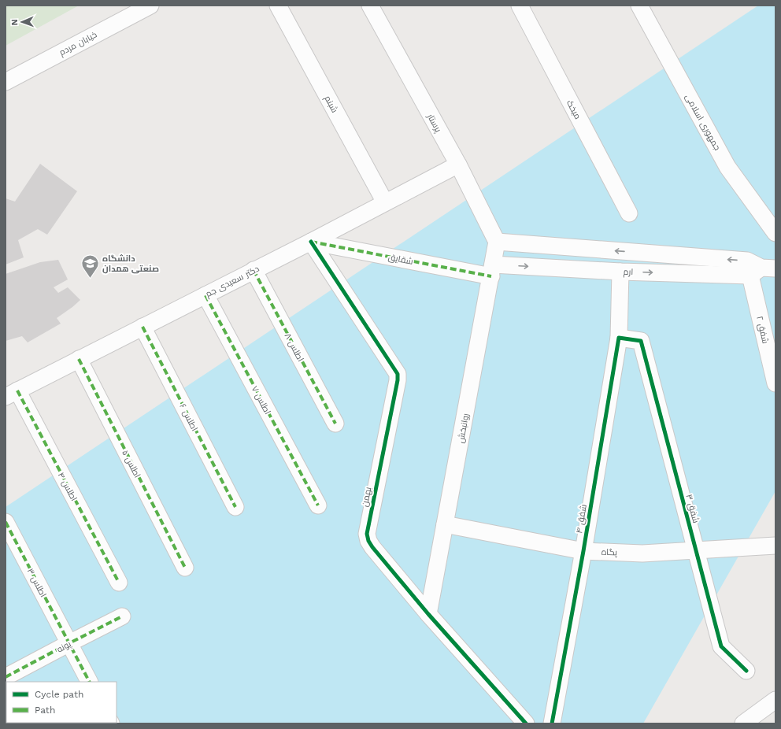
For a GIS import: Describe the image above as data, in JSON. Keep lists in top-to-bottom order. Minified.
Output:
{"streets":{"street":["خیابان مردم","شبنم","میخک","جمهوری اسلامی","پرستار","شقایق","ارم","دکتر سعیدی جم","شفق ۲","اطلس ۸","اطلس ۷","اطلس ۶","روانبخش","اطلس ۵","اطلس ۴","بهمن","شفق ۳","شفق ۴","پگاه","اطلس ۳","پونه"]},"crossings":[["شبنم","دکتر سعیدی جم"],["پرستار","دکتر سعیدی جم"],["پرستار","روانبخش"],["شقایق","ارم"],["شقایق","دکتر سعیدی جم"],["شقایق","روانبخش"],["شقایق","بهمن"],["ارم","شفق ۲"],["ارم","روانبخش"],["ارم","شفق ۴"],["دکتر سعیدی جم","اطلس ۸"],["دکتر سعیدی جم","اطلس ۷"],["دکتر سعیدی جم","اطلس ۶"],["دکتر سعیدی جم","اطلس ۵"],["دکتر سعیدی جم","اطلس ۴"],["دکتر سعیدی جم","بهمن"],["روانبخش","بهمن"],["روانبخش","پگاه"],["شفق ۳","شفق ۴"],["شفق ۳","پگاه"],["شفق ۴","پگاه"],["اطلس ۳","پونه"]],"places":{"school or university":["دانشگاه صنعتی همدان"]},"legend":["Cycle path","Path"],"north":"left"}
